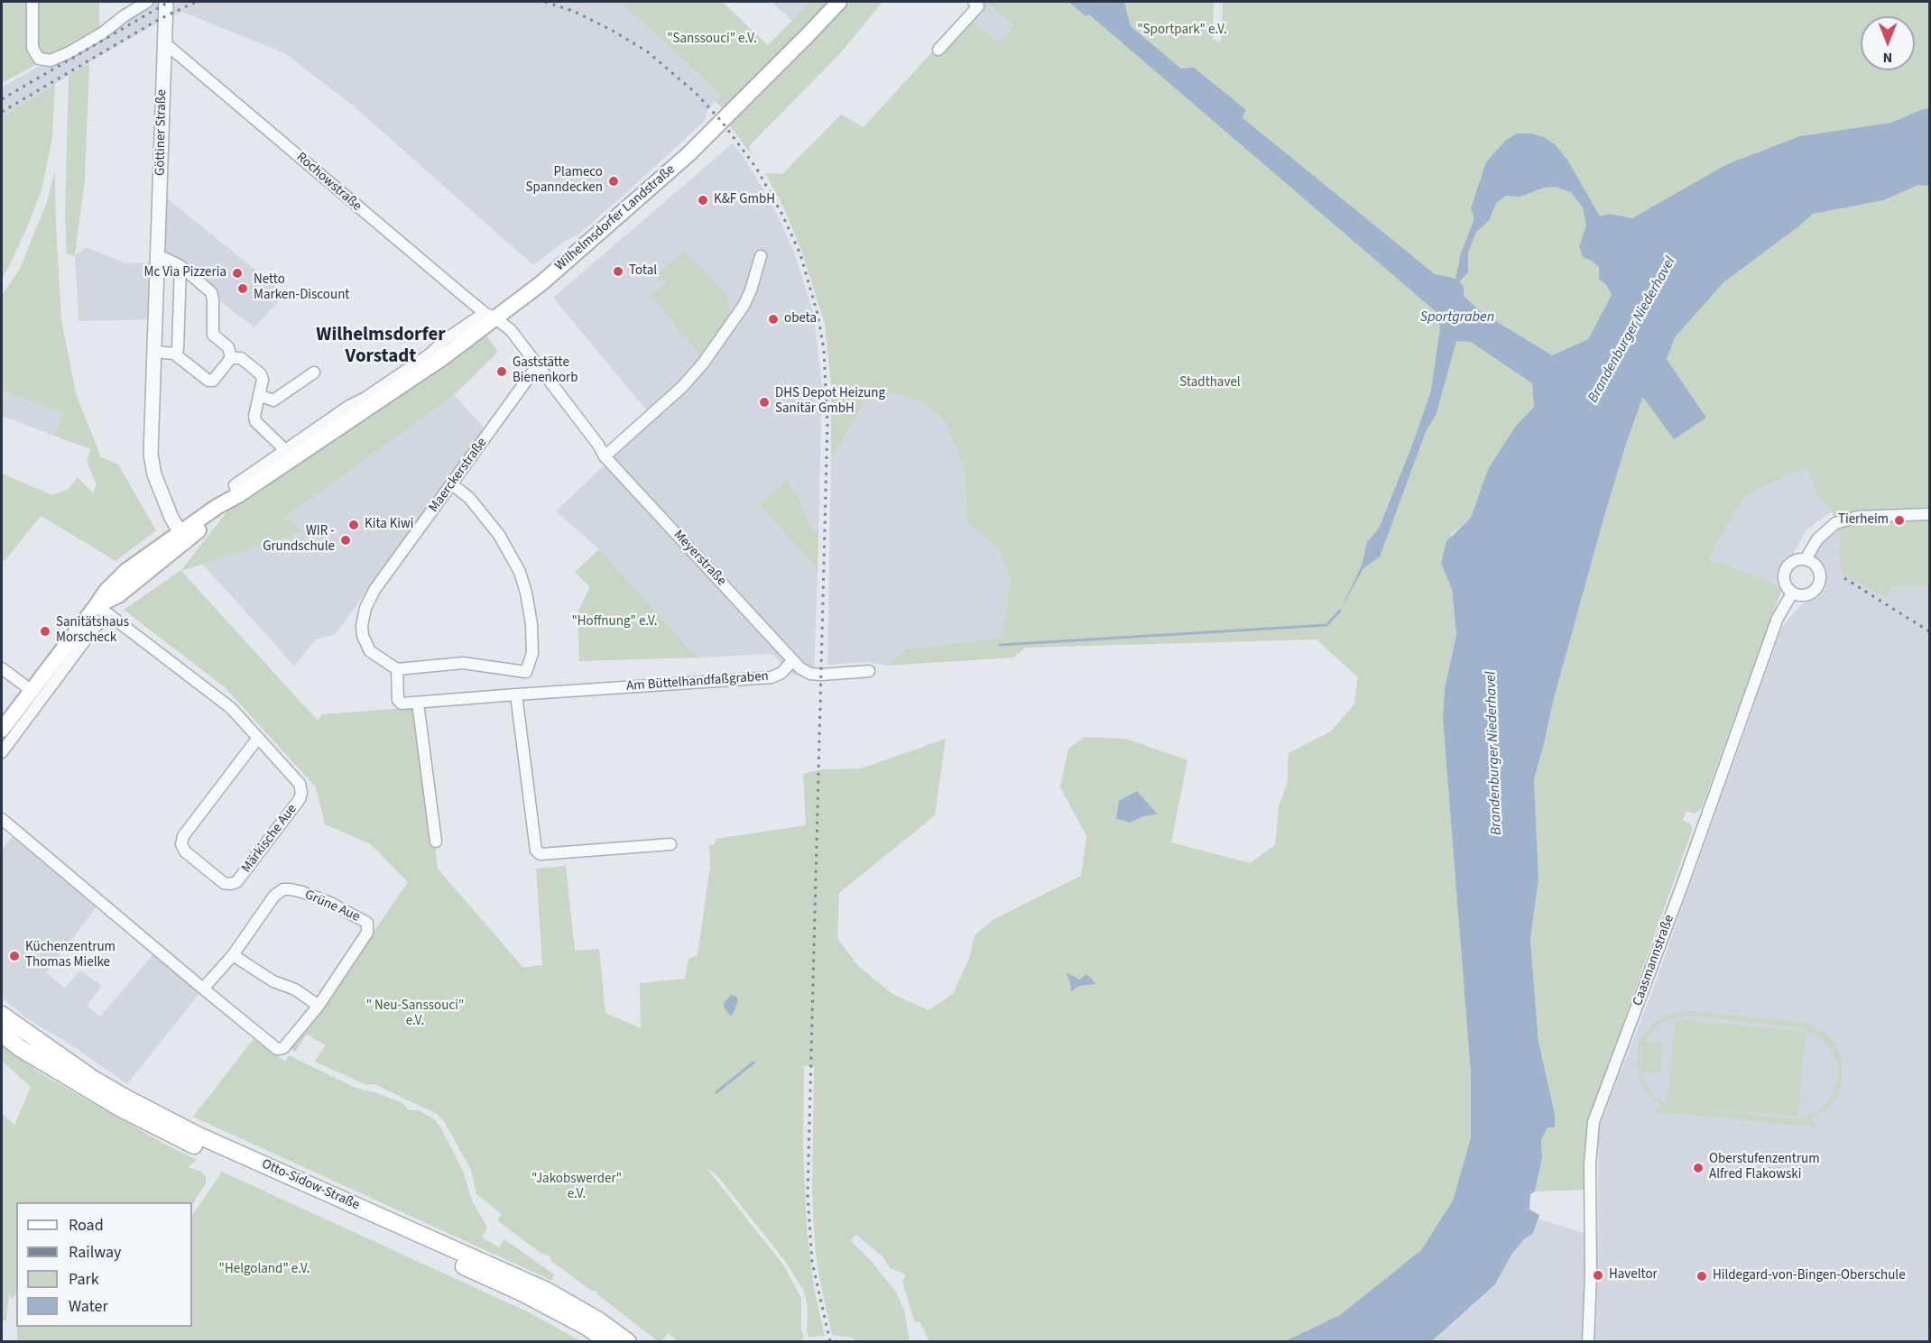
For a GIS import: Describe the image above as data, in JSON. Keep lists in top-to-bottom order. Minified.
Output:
{"streets":{"main road":["Wilhelmsdorfer Landstraße","Otto-Sidow-Straße"],"street":["Göttiner Straße","Rochowstraße","Maerckerstraße","Meyerstraße","Am Büttelhandfaßgraben","Märkische Aue","Grüne Aue","Caasmannstraße"]},"crossings":[["Göttiner Straße","Rochowstraße"],["Göttiner Straße","Wilhelmsdorfer Landstraße"],["Rochowstraße","Wilhelmsdorfer Landstraße"],["Rochowstraße","Meyerstraße"],["Wilhelmsdorfer Landstraße","Meyerstraße"],["Wilhelmsdorfer Landstraße","Märkische Aue"],["Maerckerstraße","Meyerstraße"],["Maerckerstraße","Am Büttelhandfaßgraben"],["Meyerstraße","Am Büttelhandfaßgraben"]],"districts":["Wilhelmsdorfer Vorstadt"],"water":["Sportgraben","Brandenburger Niederhavel"],"parks":["\"Sportpark\" e.V.","\"Sanssouci\" e.V.","Stadthavel","\"Hoffnung\" e.V.","\" Neu-Sanssouci\" e.V.","\"Jakobswerder\" e.V.","\"Helgoland\" e.V."],"places":["Plameco Spanndecken","K&F GmbH","Total","Mc Via Pizzeria","Netto Marken-Discount","obeta","Gaststätte Bienenkorb","DHS Depot Heizung Sanitär GmbH","Tierheim","Kita Kiwi","WIR - Grundschule","Sanitätshaus Morscheck","Küchenzentrum Thomas Mielke","Oberstufenzentrum Alfred Flakowski","Haveltor","Hildegard-von-Bingen-Oberschule"],"legend":["Road","Railway","Park","Water"],"north":"bottom"}
